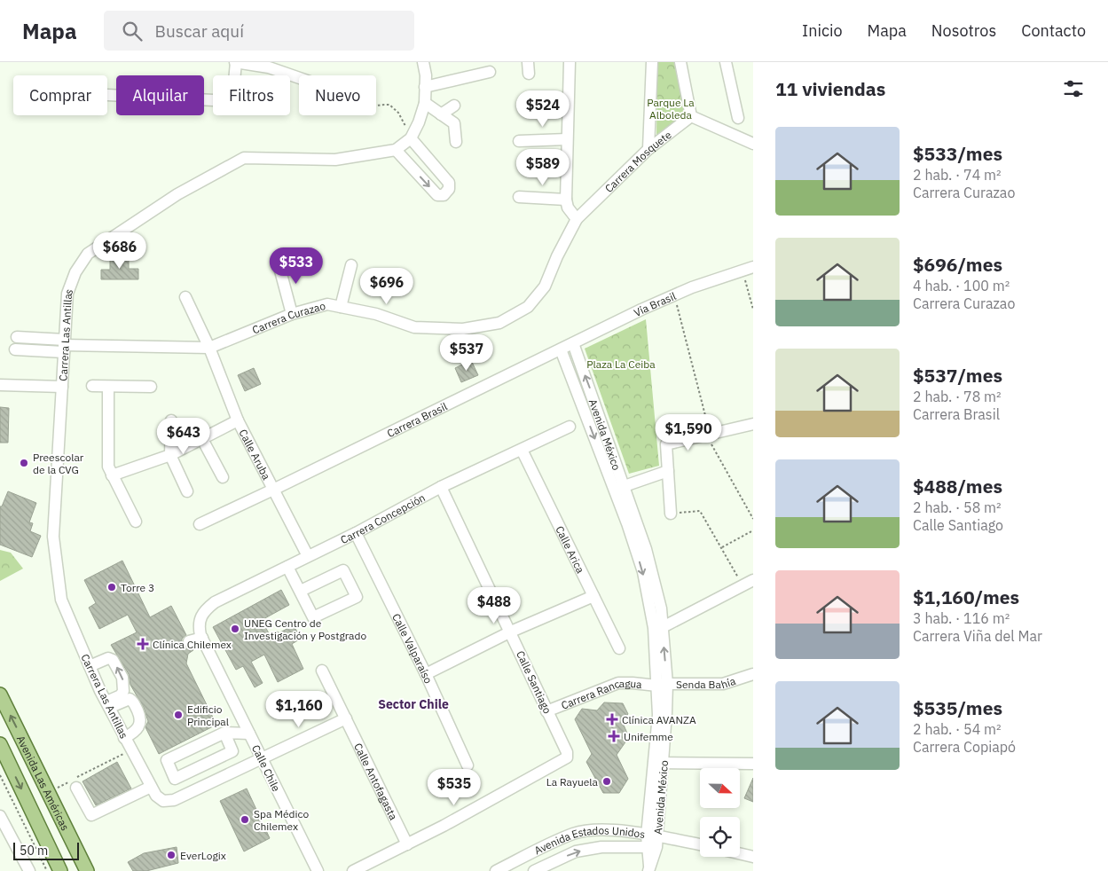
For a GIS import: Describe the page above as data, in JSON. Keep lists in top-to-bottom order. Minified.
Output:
{"streets":{"main road":["Avenida Las Américas"],"street":["Carrera Mosquete","Vía Brasil","Carrera Curazao","Carrera Las Antillas","Carrera Brasil","Avenida México","Calle Aruba","Carrera Concepción","Calle Arica","Calle Valparaíso","Calle Santiago","Senda Bahía","Carrera Rancagua","Calle Chile","Calle Antofagasta","Avenida Estados Unidos"]},"crossings":[["Carrera Mosquete","Carrera Curazao"],["Vía Brasil","Carrera Brasil"],["Vía Brasil","Avenida México"],["Carrera Curazao","Calle Aruba"],["Carrera Las Antillas","Calle Chile"],["Carrera Brasil","Avenida México"],["Carrera Brasil","Calle Aruba"],["Avenida México","Senda Bahía"],["Avenida México","Carrera Rancagua"],["Avenida México","Avenida Estados Unidos"],["Calle Aruba","Carrera Concepción"],["Carrera Concepción","Calle Arica"],["Carrera Concepción","Calle Valparaíso"],["Carrera Concepción","Calle Santiago"],["Carrera Concepción","Calle Chile"],["Calle Santiago","Carrera Rancagua"],["Calle Santiago","Calle Antofagasta"],["Senda Bahía","Carrera Rancagua"]],"districts":["Sector Chile"],"parks":["Parque La Alboleda","Plaza La Ceiba"],"places":{"other":["Preescolar de la CVG","Torre 3","UNEG Centro de Investigación y Postgrado","Edificio Principal","La Rayuela","Spa Médico Chilemex","EverLogix"],"health":["Clínica Chilemex","Clínica AVANZA","Unifemme"]},"scale_bar":"50 m","north":"right","page":{"header":"Mapa","search":"Buscar aquí","nav":["Inicio","Mapa","Nosotros","Contacto"],"heading":"11 viviendas","chip":["Comprar","Alquilar","Filtros","Nuevo"],"price":["$524","$589","$686","$533","$696","$537","$1,590","$643","$488","$1,160","$535"],"list":[{"name":"$533/mes","note":"2 hab. · 74 m² · Carrera Curazao"},{"name":"$696/mes","note":"4 hab. · 100 m² · Carrera Curazao"},{"name":"$537/mes","note":"2 hab. · 78 m² · Carrera Brasil"},{"name":"$488/mes","note":"2 hab. · 58 m² · Calle Santiago"},{"name":"$1,160/mes","note":"3 hab. · 116 m² · Carrera Viña del Mar"},{"name":"$535/mes","note":"2 hab. · 54 m² · Carrera Copiapó"}],"scale":"50 m"}}
